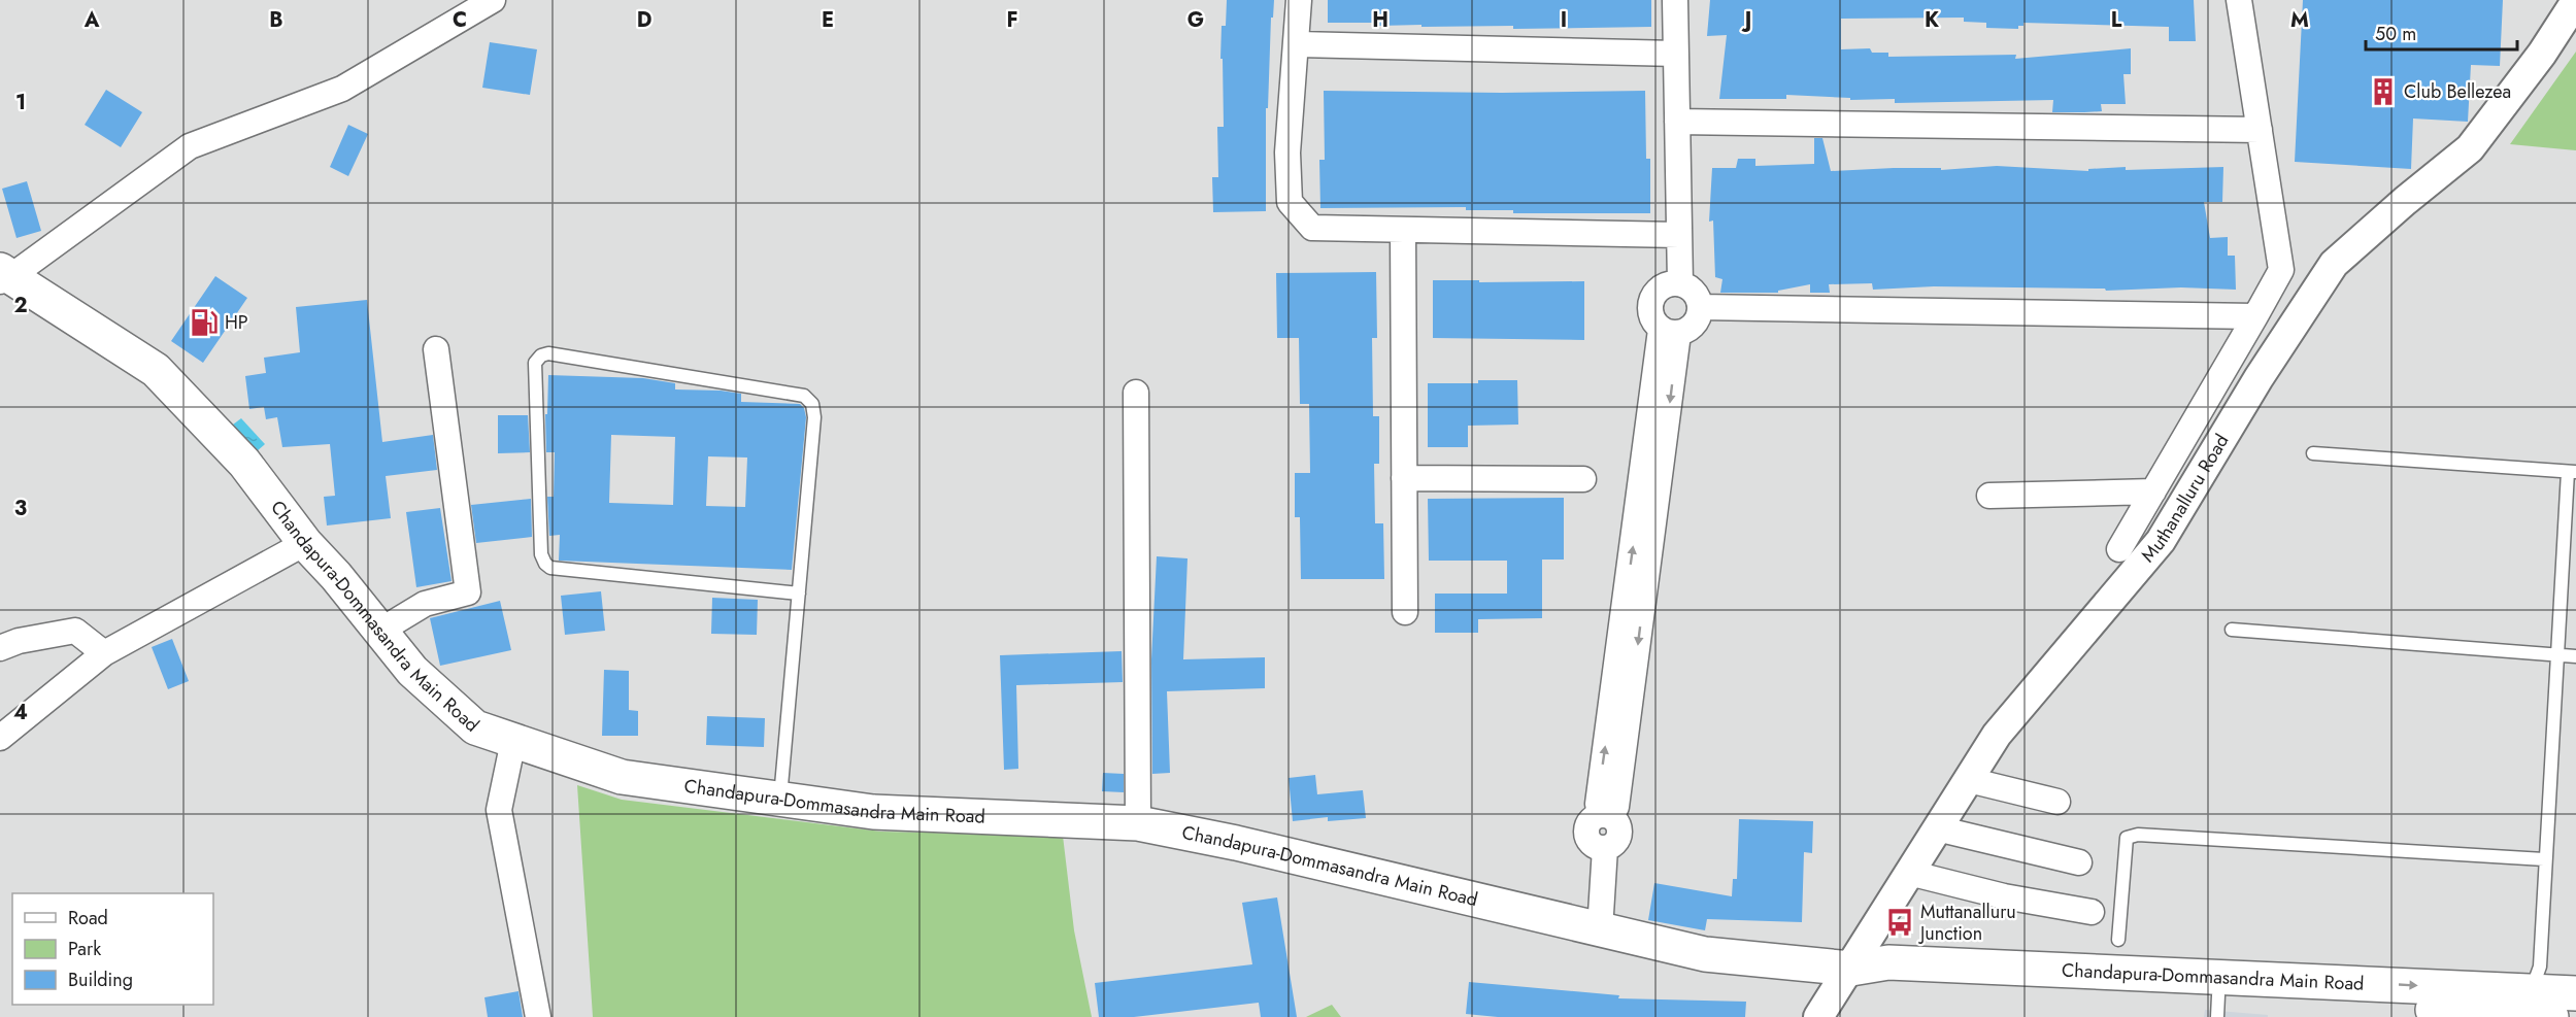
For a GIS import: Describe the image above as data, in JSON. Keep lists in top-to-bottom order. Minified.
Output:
{"streets":{"main road":["Chandapura-Dommasandra Main Road"],"street":["Muthanalluru Road"]},"crossings":[["Muthanalluru Road","Chandapura-Dommasandra Main Road"]],"places":{"building":["Club Bellezea"],"fuel station":["HP"],"bus stop":["Muttanalluru Junction"]},"legend":["Road","Park","Building"],"scale_bar":"50 m","grid":{"columns":["A","B","C","D","E","F","G","H","I","J","K","L","M"],"rows":["1","2","3","4"]}}
